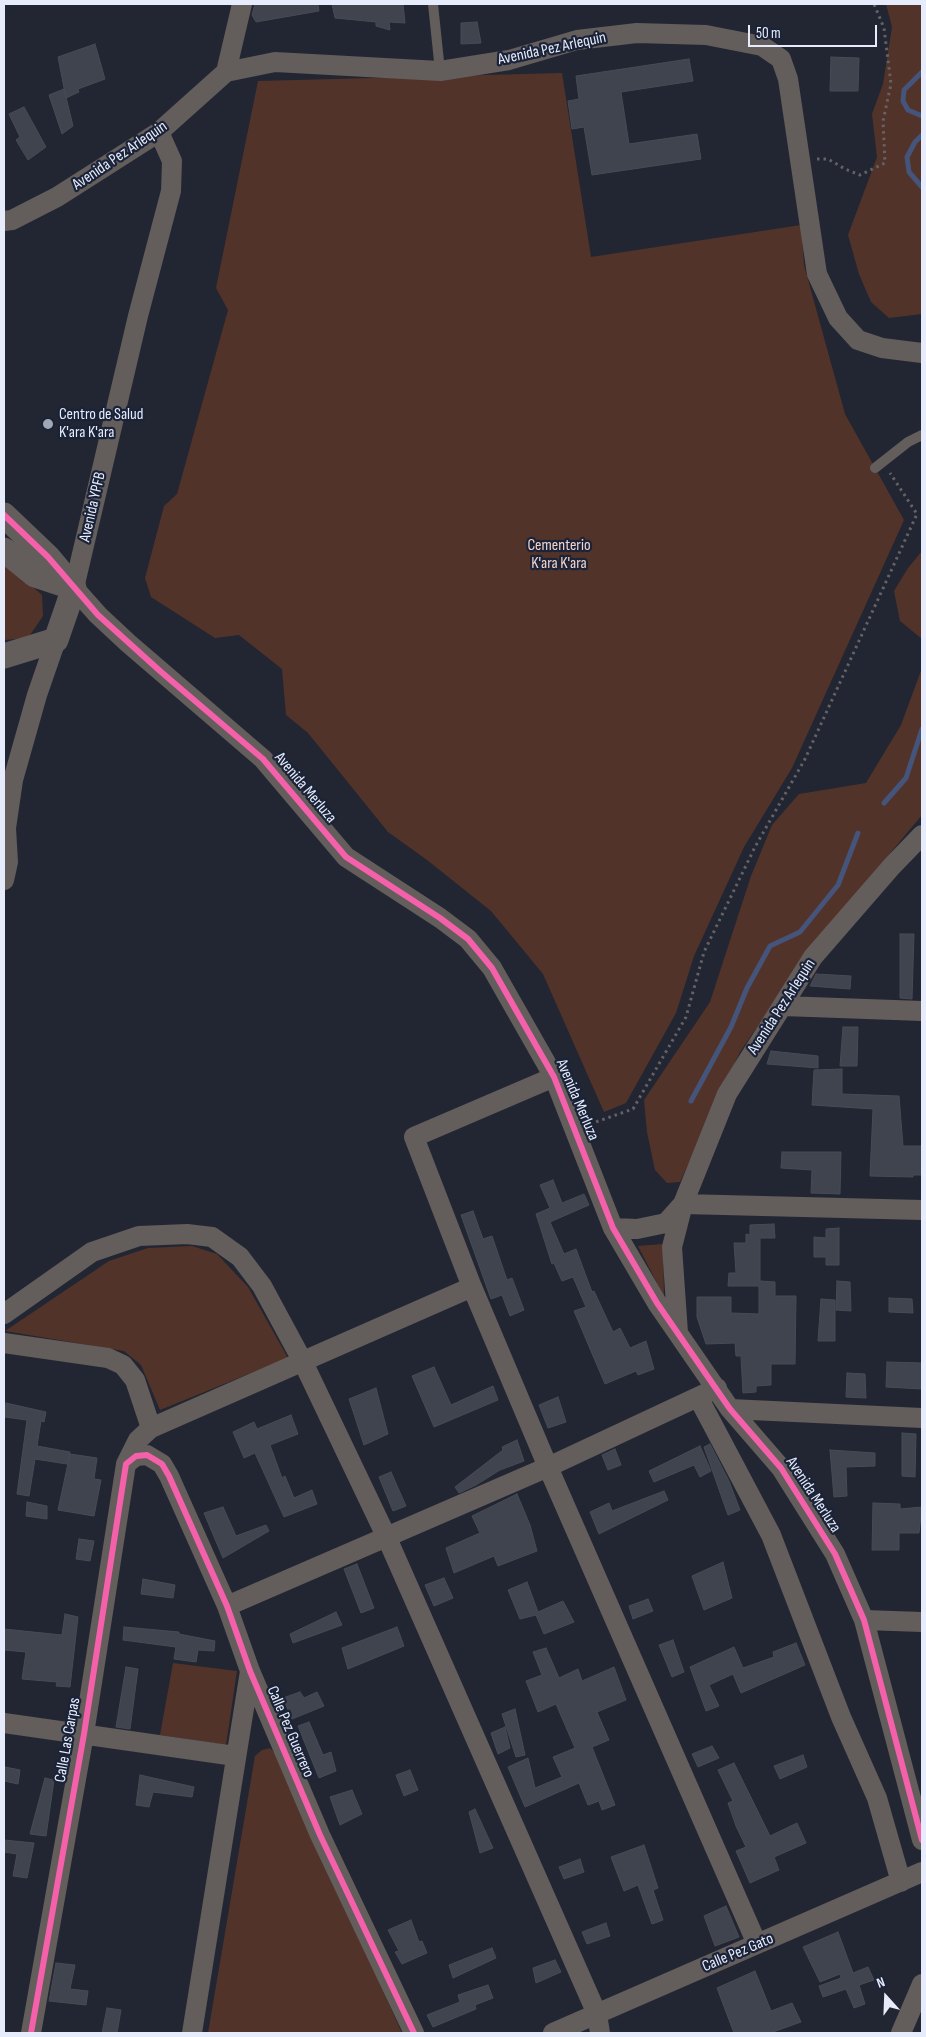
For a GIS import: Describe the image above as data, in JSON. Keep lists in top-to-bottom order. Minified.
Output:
{"streets":{"street":["Avenida Pez Arlequin","Avenida YPFB","Avenida Merluza","Calle Pez Guerrero","Calle Las Carpas","Calle Pez Gato"]},"crossings":[["Avenida Pez Arlequin","Avenida YPFB"],["Avenida Pez Arlequin","Avenida Merluza"],["Avenida YPFB","Avenida Merluza"],["Calle Pez Guerrero","Calle Las Carpas"]],"parks":["Cementerio K'ara K'ara"],"places":["Centro de Salud K'ara K'ara"],"scale_bar":"50 m","north":"top"}
